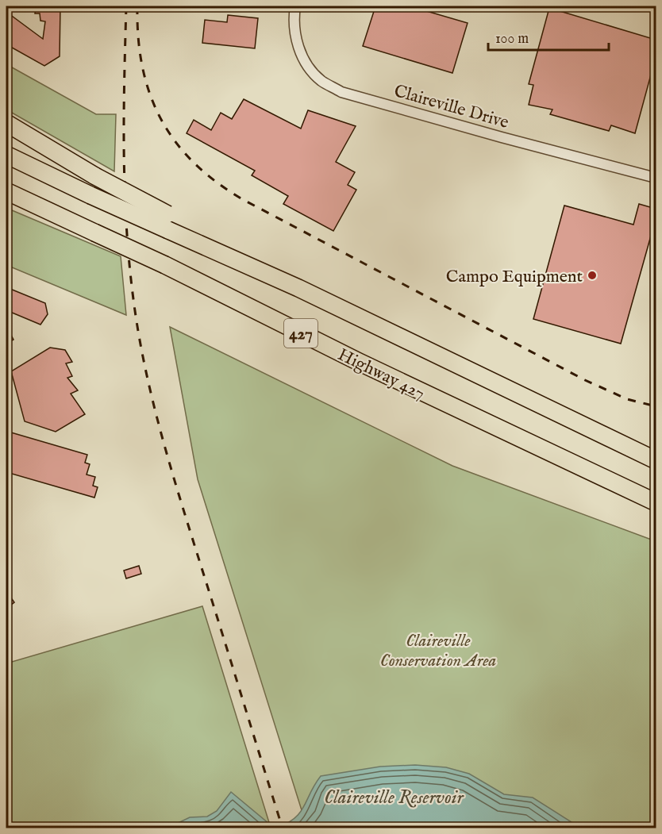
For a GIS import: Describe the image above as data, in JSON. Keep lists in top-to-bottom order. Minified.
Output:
{"streets":{"highway":["427","Highway 427"],"street":["Claireville Drive"]},"water":["Claireville Reservoir"],"parks":["Claireville Conservation Area"],"places":["Campo Equipment"],"scale_bar":"100 m"}
